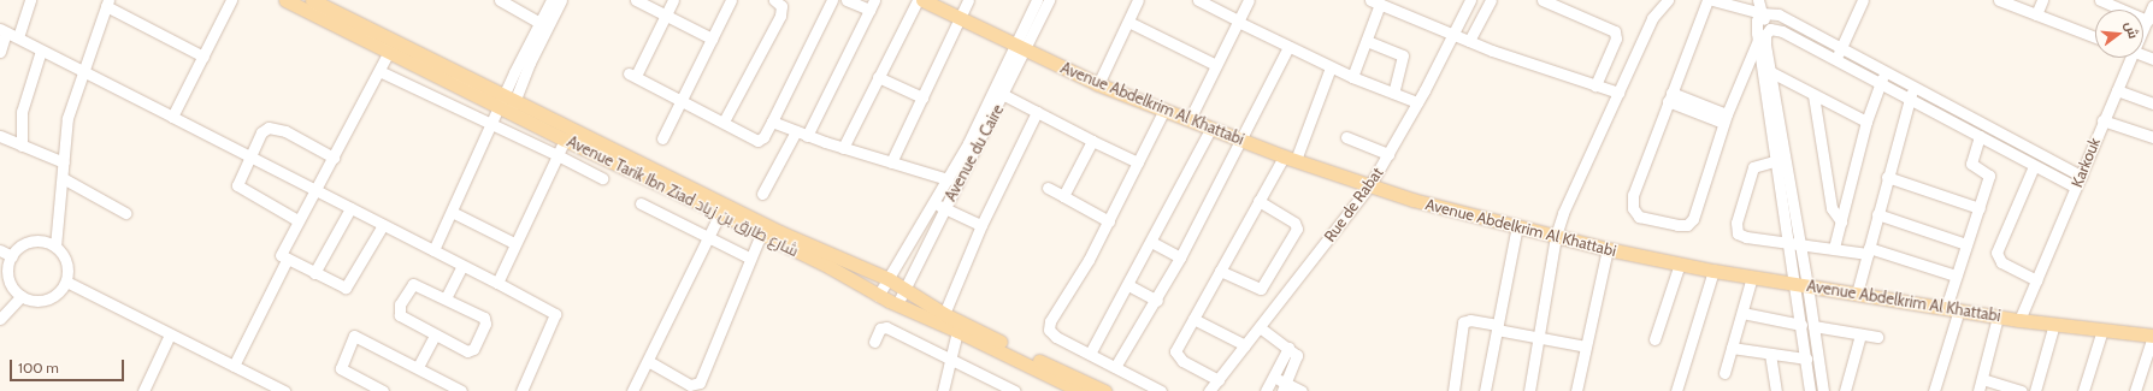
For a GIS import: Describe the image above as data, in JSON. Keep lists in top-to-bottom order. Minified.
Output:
{"streets":{"main road":["Avenue Abdelkrim Al Khattabi","Avenue Tarik Ibn Ziad شارع طارق بن زياد"],"street":["Avenue du Caire","Karkouk","Rue de Rabat"]},"crossings":[["Avenue Abdelkrim Al Khattabi","Avenue du Caire"],["Avenue Abdelkrim Al Khattabi","Karkouk"],["Avenue Abdelkrim Al Khattabi","Rue de Rabat"],["Avenue du Caire","Avenue Tarik Ibn Ziad شارع طارق بن زياد"]],"scale_bar":"100 m","north":"right"}
